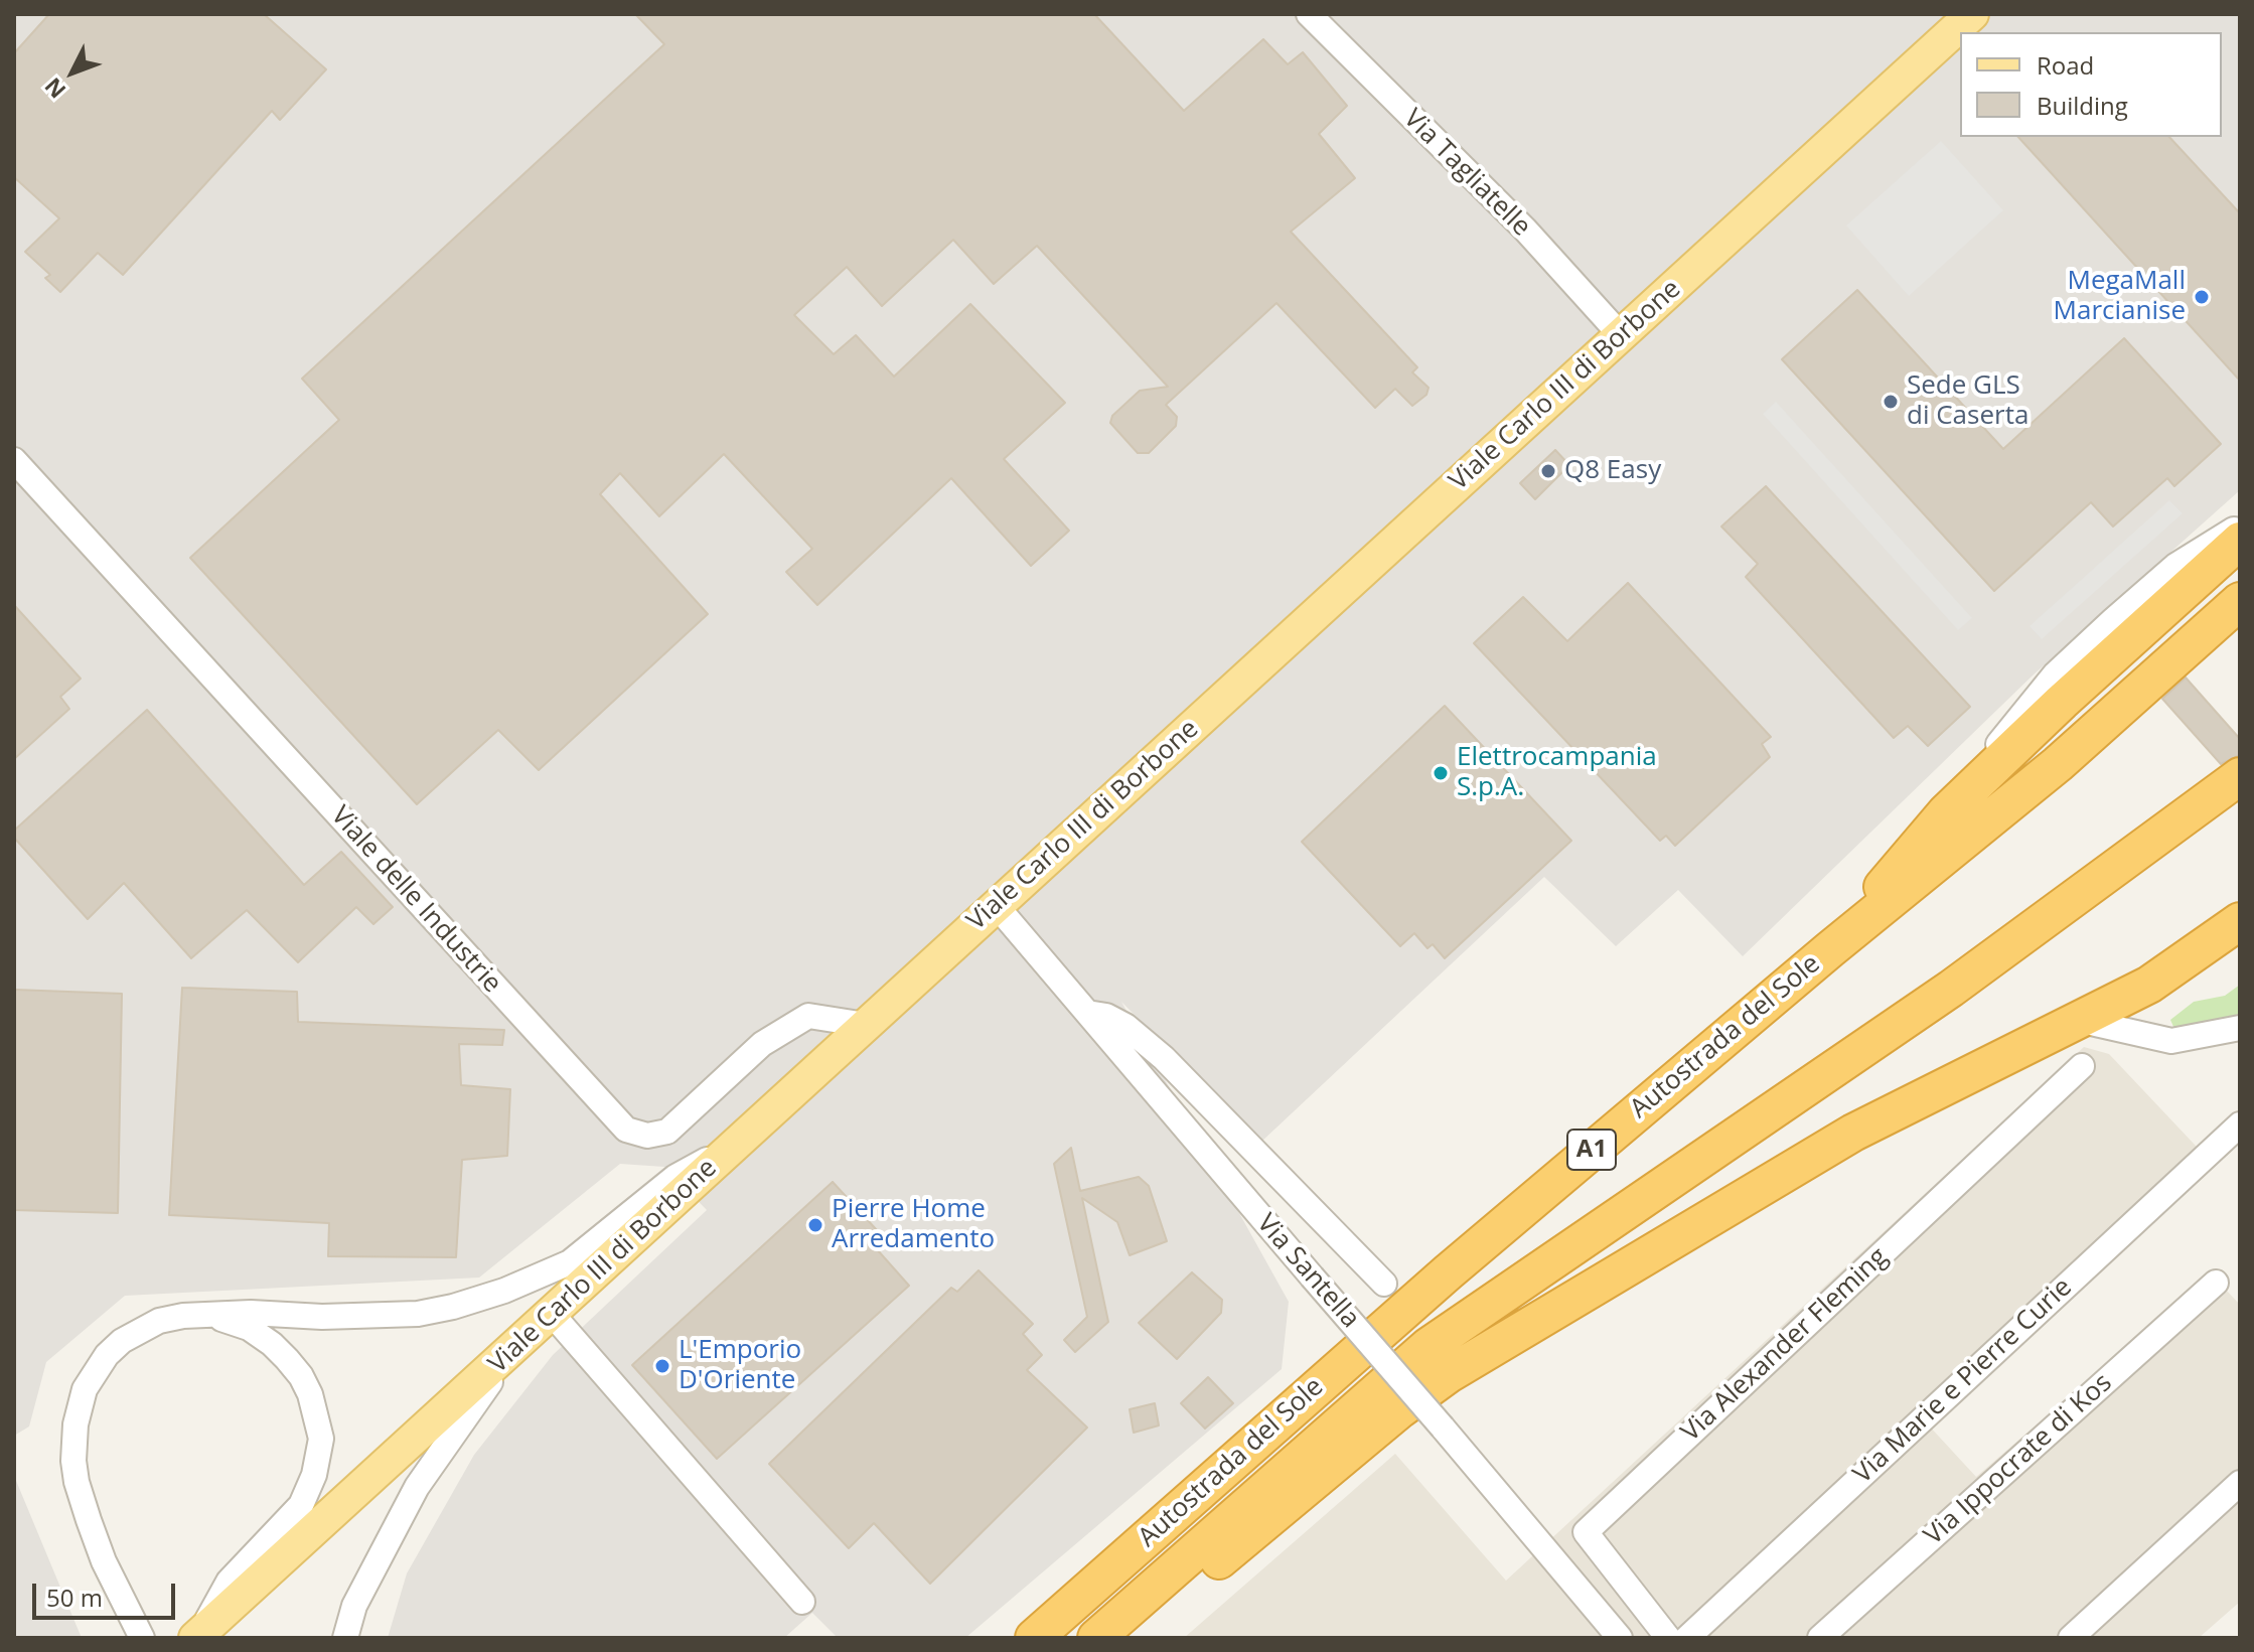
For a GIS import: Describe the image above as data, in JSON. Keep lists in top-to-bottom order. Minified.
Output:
{"streets":{"highway":["Autostrada del Sole","A1"],"main road":["Viale Carlo III di Borbone"],"street":["Via Tagliatelle","Viale delle Industrie","Via Santella","Via Alexander Fleming","Via Marie e Pierre Curie","Via Ippocrate di Kos"]},"crossings":[["Via Tagliatelle","Viale Carlo III di Borbone"],["Viale Carlo III di Borbone","Viale delle Industrie"],["Viale Carlo III di Borbone","Via Santella"]],"places":["MegaMall Marcianise","Sede GLS di Caserta","Q8 Easy","Elettrocampania S.p.A.","Pierre Home Arredamento","L'Emporio D'Oriente"],"legend":["Road","Building"],"scale_bar":"50 m","north":"bottom left"}
